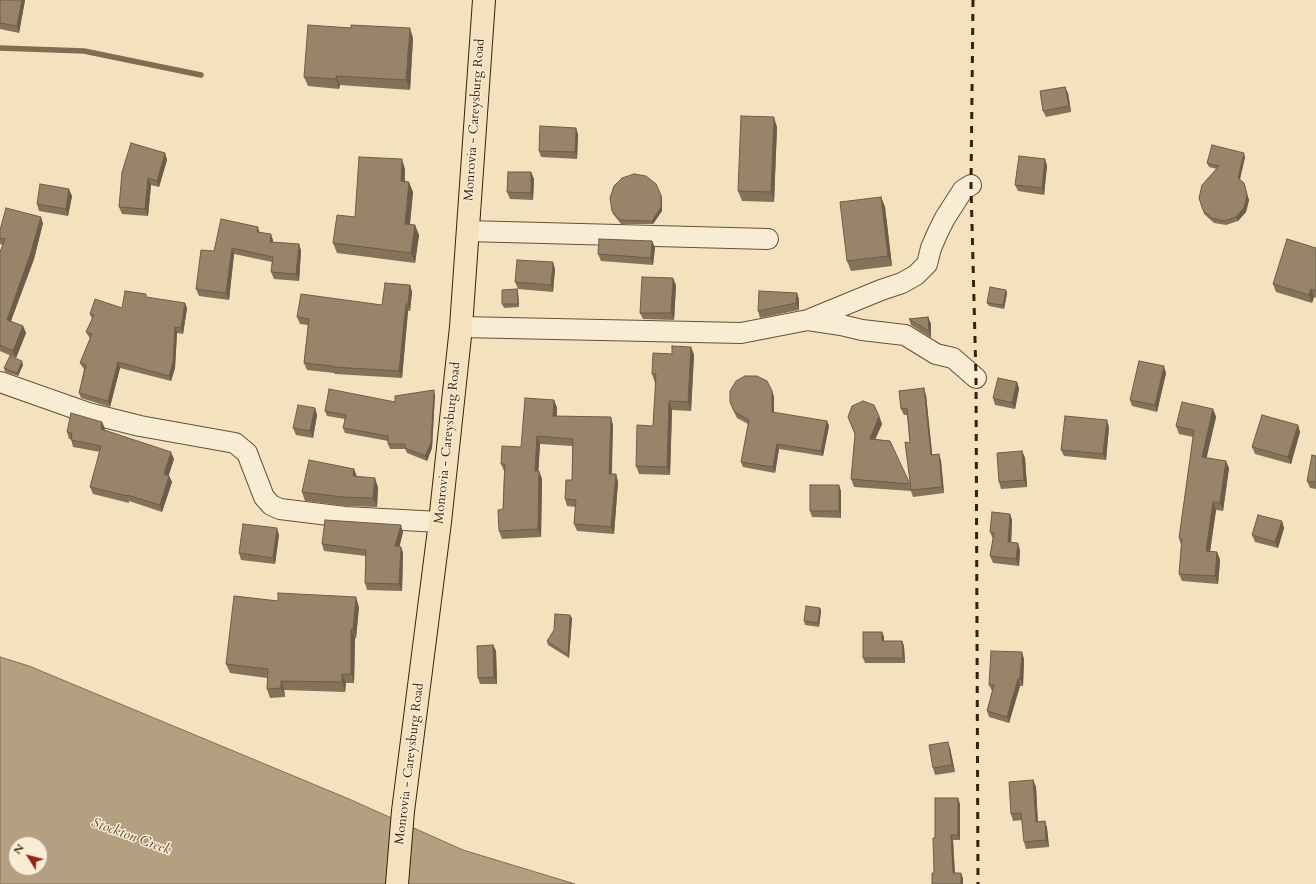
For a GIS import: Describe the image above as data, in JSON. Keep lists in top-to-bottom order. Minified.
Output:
{"streets":{"main road":["Monrovia - Careysburg Road"]},"water":["Stockton Creek"],"north":"top left"}
